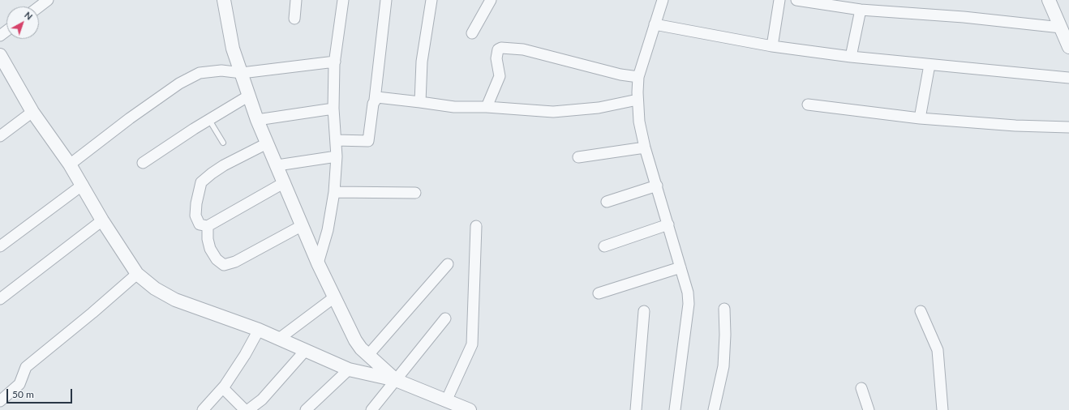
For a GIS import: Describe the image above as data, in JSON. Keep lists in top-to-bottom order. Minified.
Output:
{"scale_bar":"50 m","north":"top right"}
